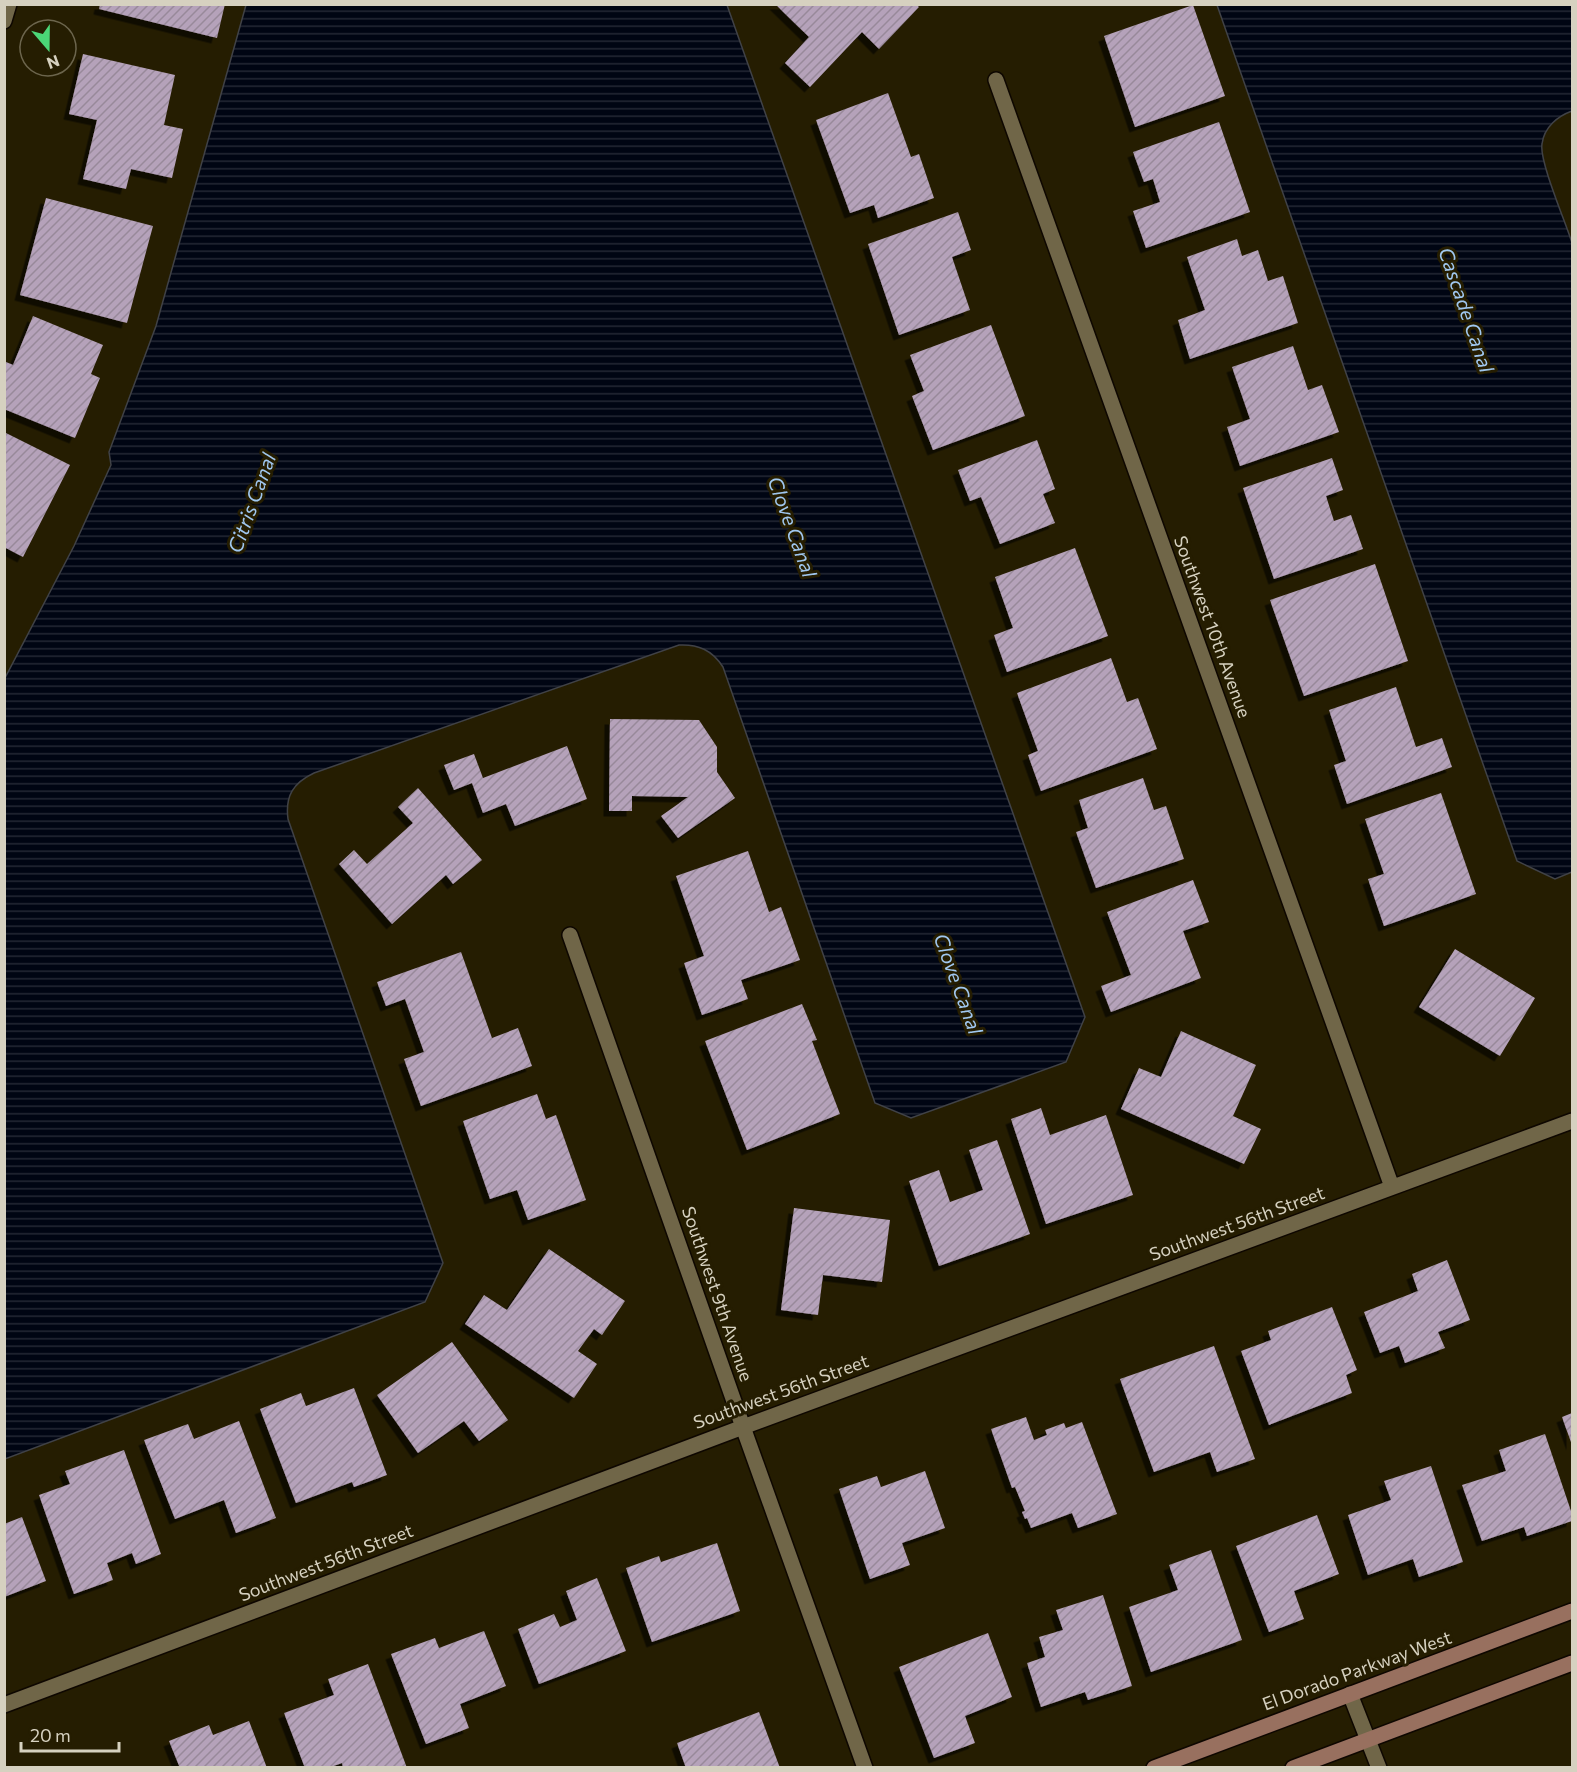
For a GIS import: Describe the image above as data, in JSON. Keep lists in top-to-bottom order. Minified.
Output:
{"streets":{"street":["Southwest 10th Avenue","Southwest 56th Street","Southwest 9th Avenue","El Dorado Parkway West"]},"crossings":[["Southwest 10th Avenue","Southwest 56th Street"],["Southwest 56th Street","Southwest 9th Avenue"]],"water":["Cascade Canal","Citris Canal","Clove Canal"],"scale_bar":"20 m","north":"bottom"}
